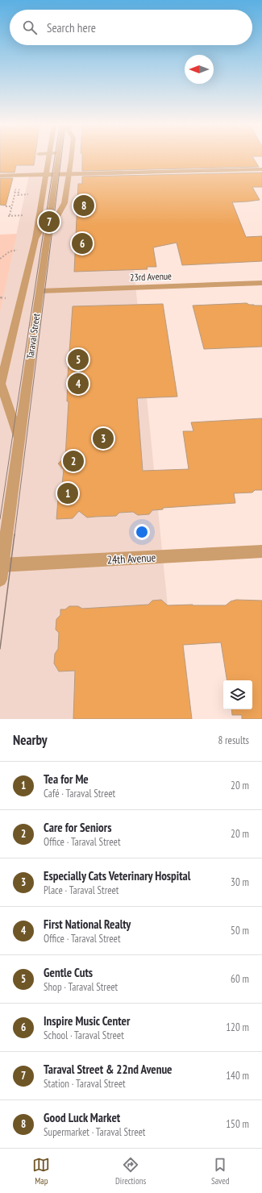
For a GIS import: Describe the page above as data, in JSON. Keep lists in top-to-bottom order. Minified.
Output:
{"streets":{"street":["23rd Avenue","Taraval Street","24th Avenue"]},"crossings":[["23rd Avenue","Taraval Street"],["Taraval Street","24th Avenue"]],"north":"left","page":{"search":"Search here","pins":["8","7","6","5","4","3","2","1"],"heading":["Nearby","8 results"],"list":[{"mark":"1","name":"Tea for Me","note":"Café · Taraval Street","value":"20 m"},{"mark":"2","name":"Care for Seniors","note":"Office · Taraval Street","value":"20 m"},{"mark":"3","name":"Especially Cats Veterinary Hospital","note":"Place · Taraval Street","value":"30 m"},{"mark":"4","name":"First National Realty","note":"Office · Taraval Street","value":"50 m"},{"mark":"5","name":"Gentle Cuts","note":"Shop · Taraval Street","value":"60 m"},{"mark":"6","name":"Inspire Music Center","note":"School · Taraval Street","value":"120 m"},{"mark":"7","name":"Taraval Street & 22nd Avenue","note":"Station · Taraval Street","value":"140 m"},{"mark":"8","name":"Good Luck Market","note":"Supermarket · Taraval Street","value":"150 m"}],"nav":["Map","Directions","Saved"]}}
